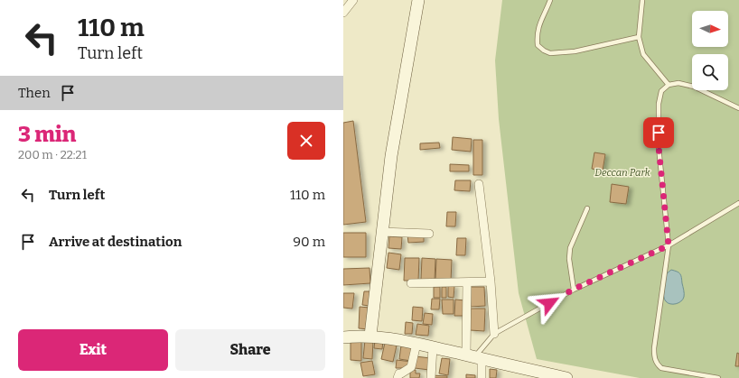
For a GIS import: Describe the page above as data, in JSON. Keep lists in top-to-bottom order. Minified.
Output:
{"parks":["Deccan Park"],"north":"right","page":{"turn":["110 m","Turn left"],"then":"Then","heading":["3 min","200 m · 22:21"],"list":[{"name":"Turn left","value":"110 m"},{"name":"Arrive at destination","value":"90 m"}],"buttons":["Exit","Share"]}}
